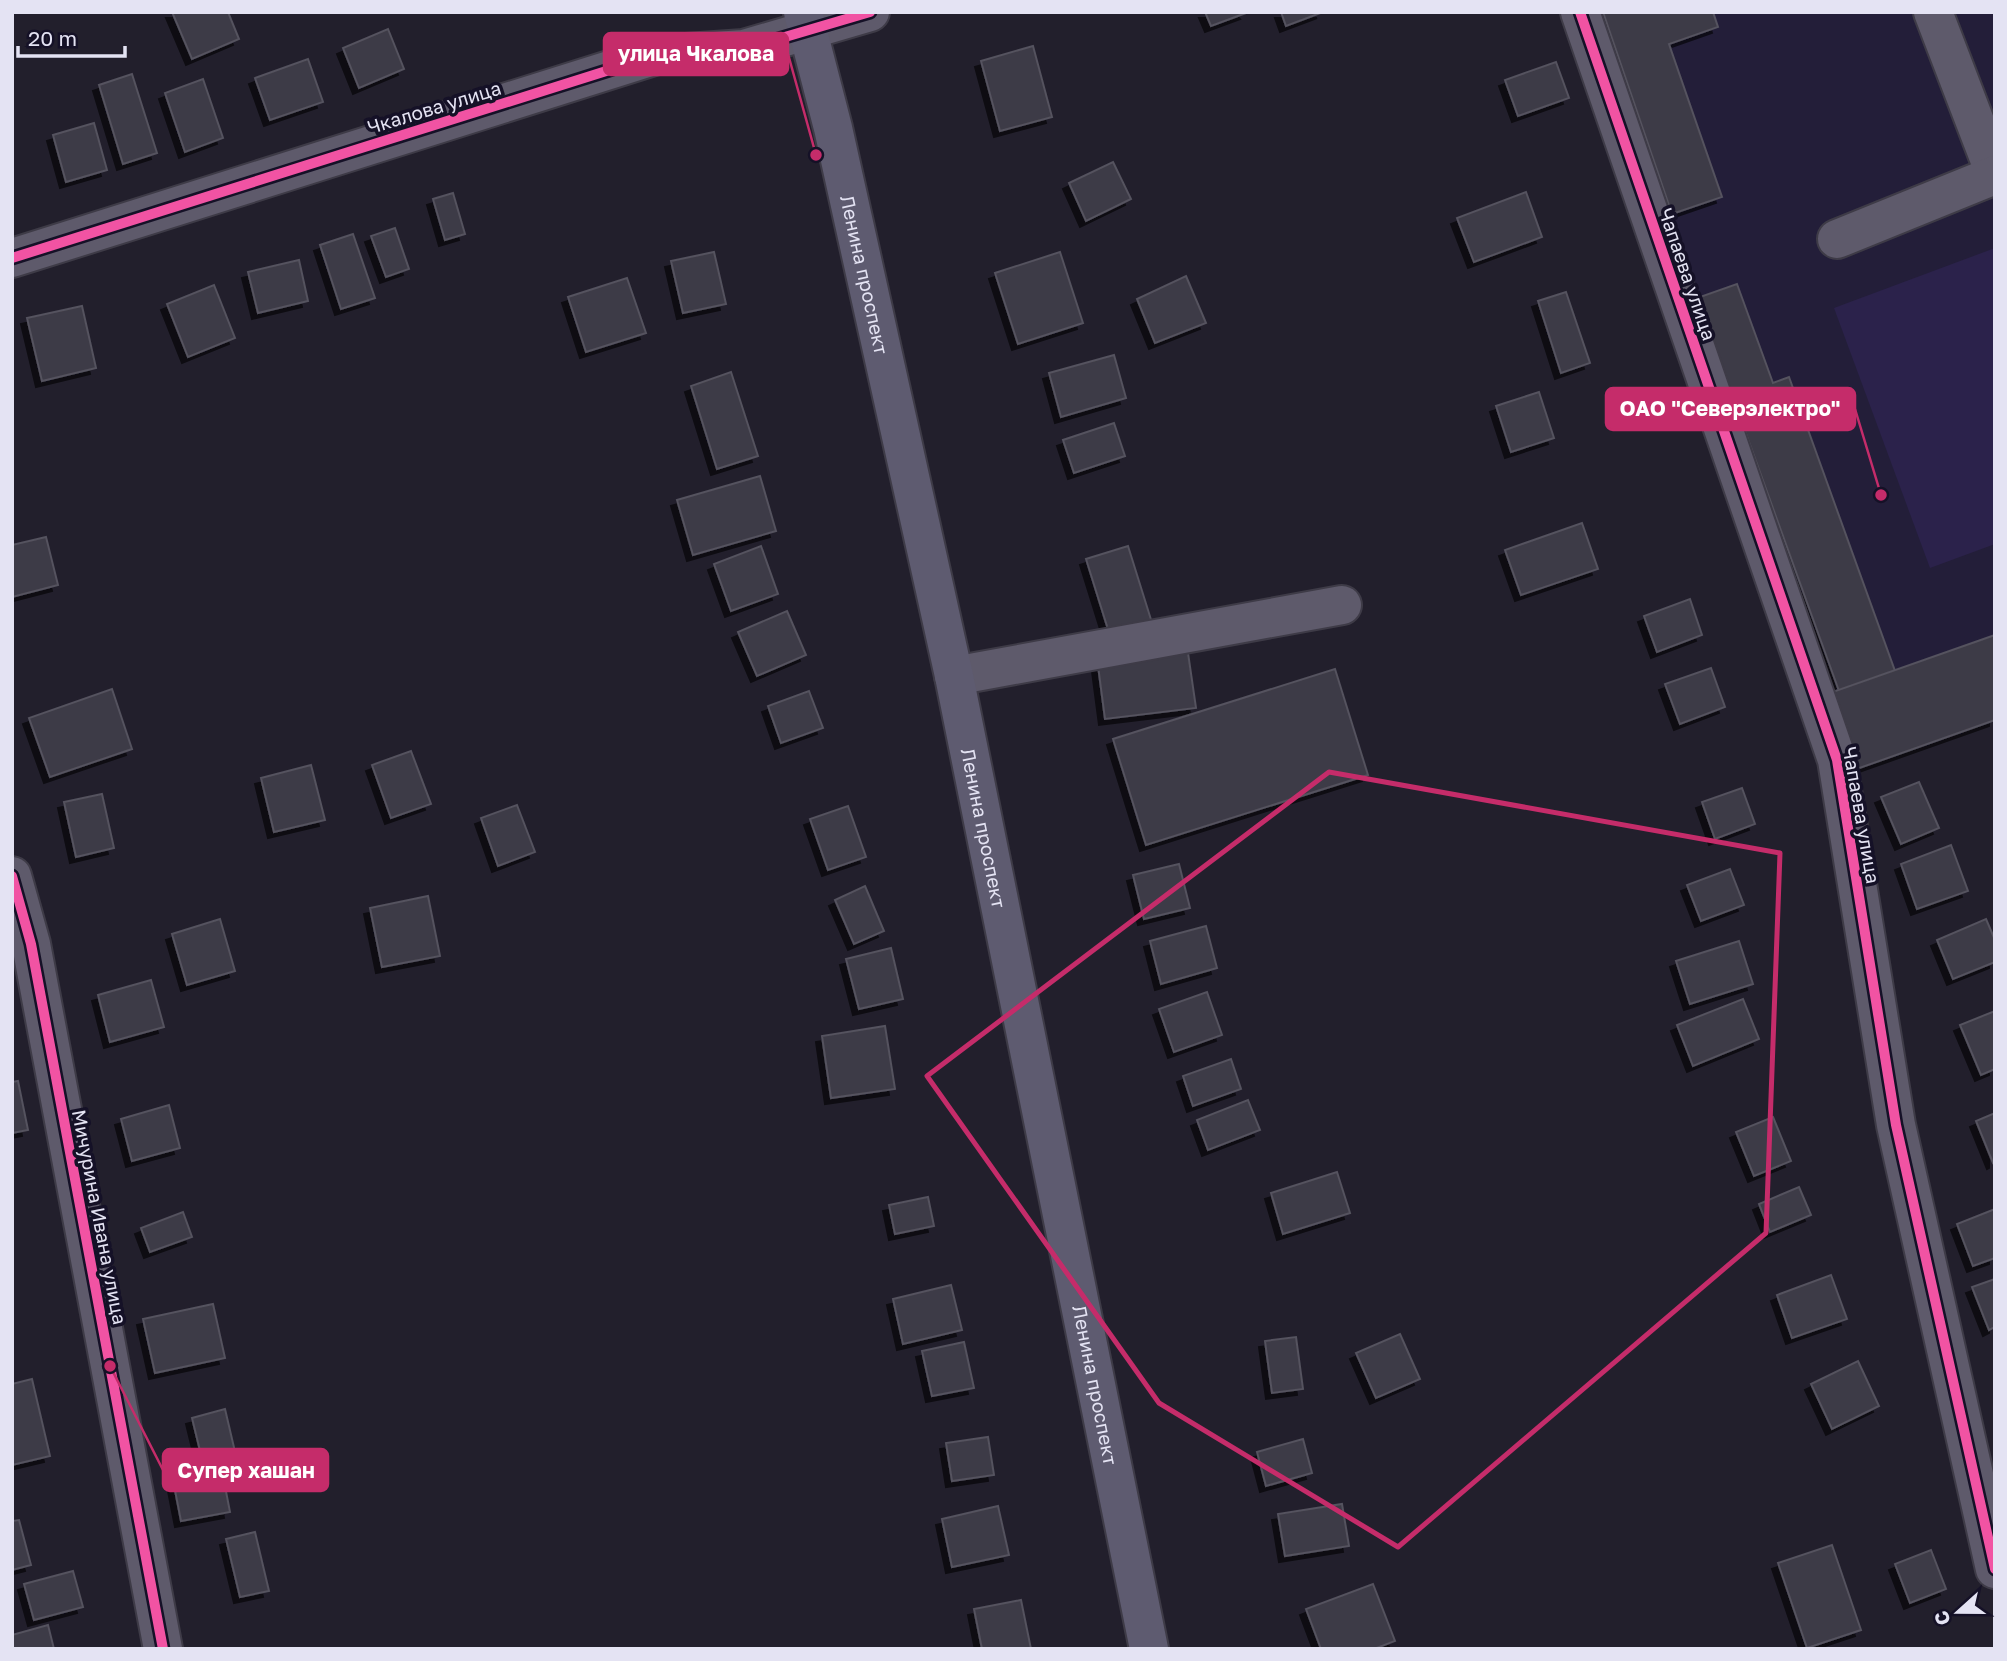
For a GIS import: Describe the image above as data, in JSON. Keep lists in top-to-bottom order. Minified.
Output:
{"streets":{"main road":["Ленина проспект"],"street":["Чкалова улица","Чапаева улица","Мичурина Ивана улица"]},"crossings":[["Чкалова улица","Ленина проспект"]],"places":["улица Чкалова","ОАО \"Северэлектро\"","Супер хашан"],"scale_bar":"20 m","north":"left"}
